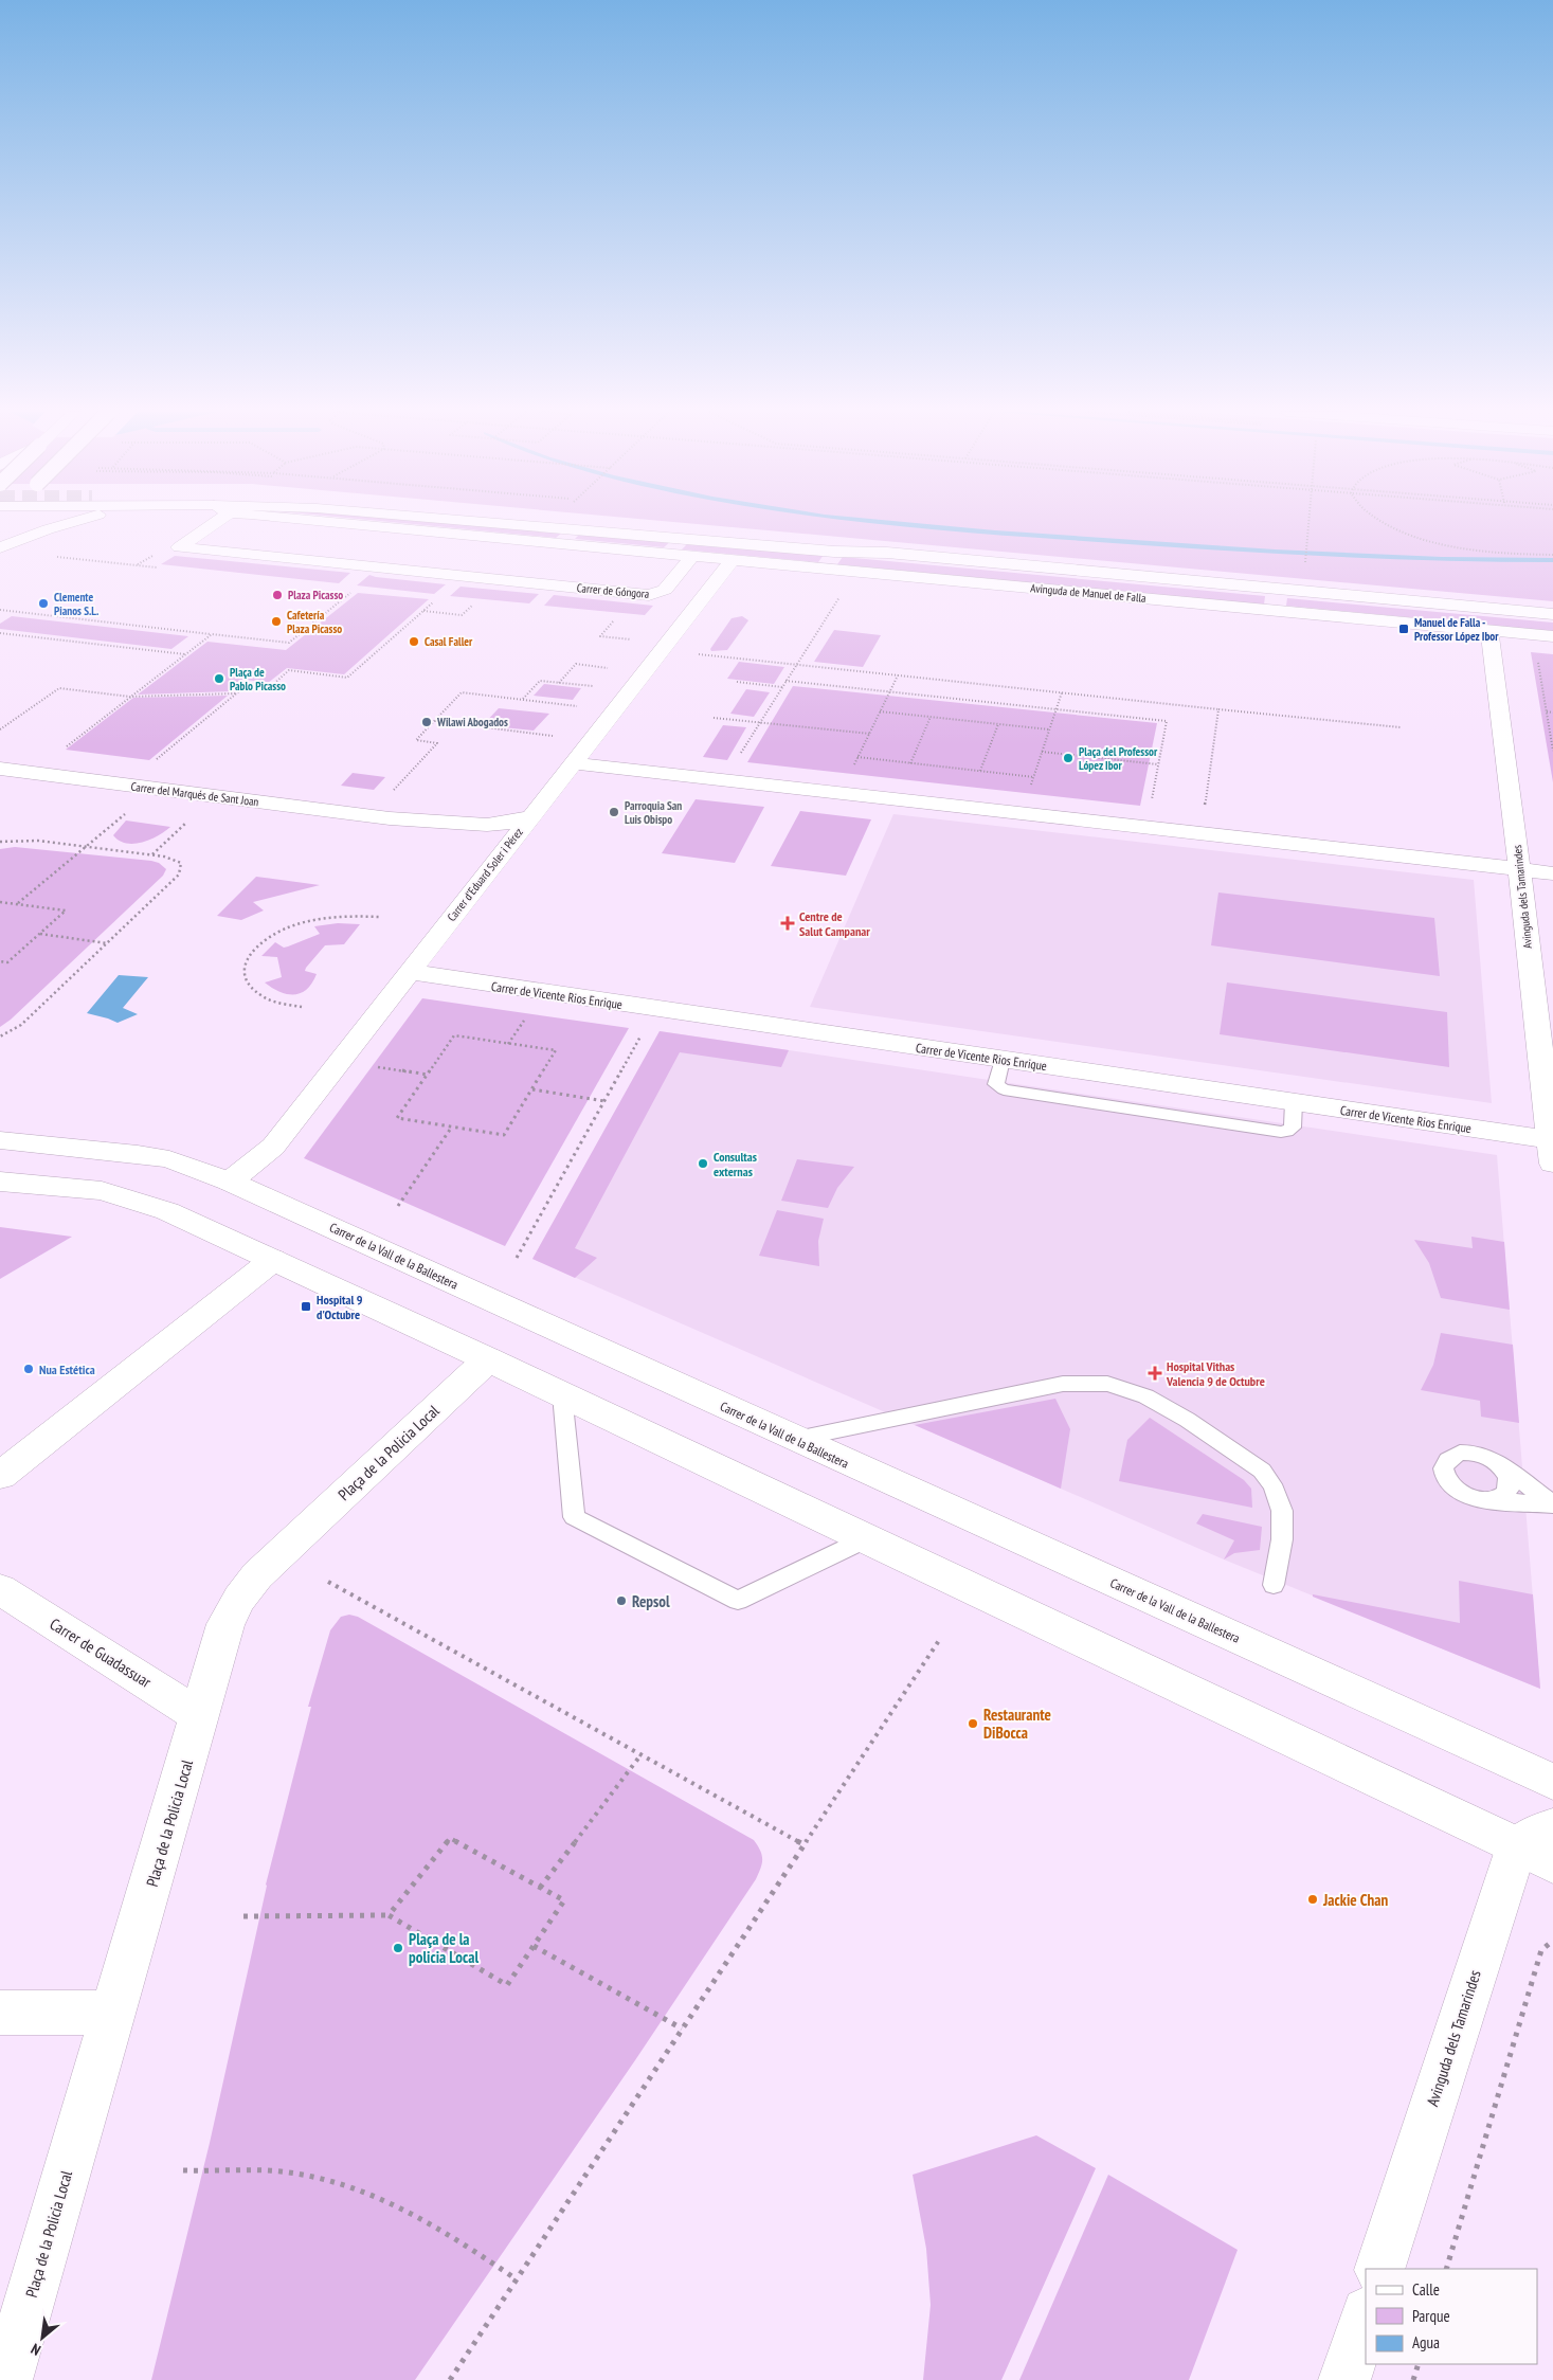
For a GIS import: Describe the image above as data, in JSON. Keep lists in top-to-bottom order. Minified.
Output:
{"streets":{"street":["Carrer de Góngora","Avinguda de Manuel de Falla","Carrer del Marqués de Sant Joan","Carrer d'Eduard Soler i Pérez","Avinguda dels Tamarindes","Carrer de Vicente Rios Enrique","Carrer de la Vall de la Ballestera","Plaça de la Policia Local","Carrer de Guadassuar"]},"crossings":[["Carrer de Góngora","Avinguda de Manuel de Falla"],["Avinguda de Manuel de Falla","Carrer d'Eduard Soler i Pérez"],["Avinguda de Manuel de Falla","Avinguda dels Tamarindes"],["Carrer del Marqués de Sant Joan","Carrer d'Eduard Soler i Pérez"],["Carrer d'Eduard Soler i Pérez","Carrer de Vicente Rios Enrique"],["Carrer d'Eduard Soler i Pérez","Carrer de la Vall de la Ballestera"],["Avinguda dels Tamarindes","Carrer de Vicente Rios Enrique"],["Plaça de la Policia Local","Carrer de Guadassuar"]],"places":{"other":["Plaza Picasso","Clemente Pianos S.L.","Cafetería Plaza Picasso","Casal Faller","Plaça de Pablo Picasso","Wilawi Abogados","Plaça del Professor López Ibor","Parroquia San Luis Obispo","Consultas externas","Nua Estética","Repsol","Restaurante DiBocca","Jackie Chan","Plaça de la policia Local"],"transit":["Manuel de Falla - Professor López Ibor","Hospital 9 d'Octubre"],"health":["Centre de Salut Campanar","Hospital Vithas Valencia 9 de Octubre"]},"legend":["Calle","Parque","Agua"],"north":"bottom left"}
